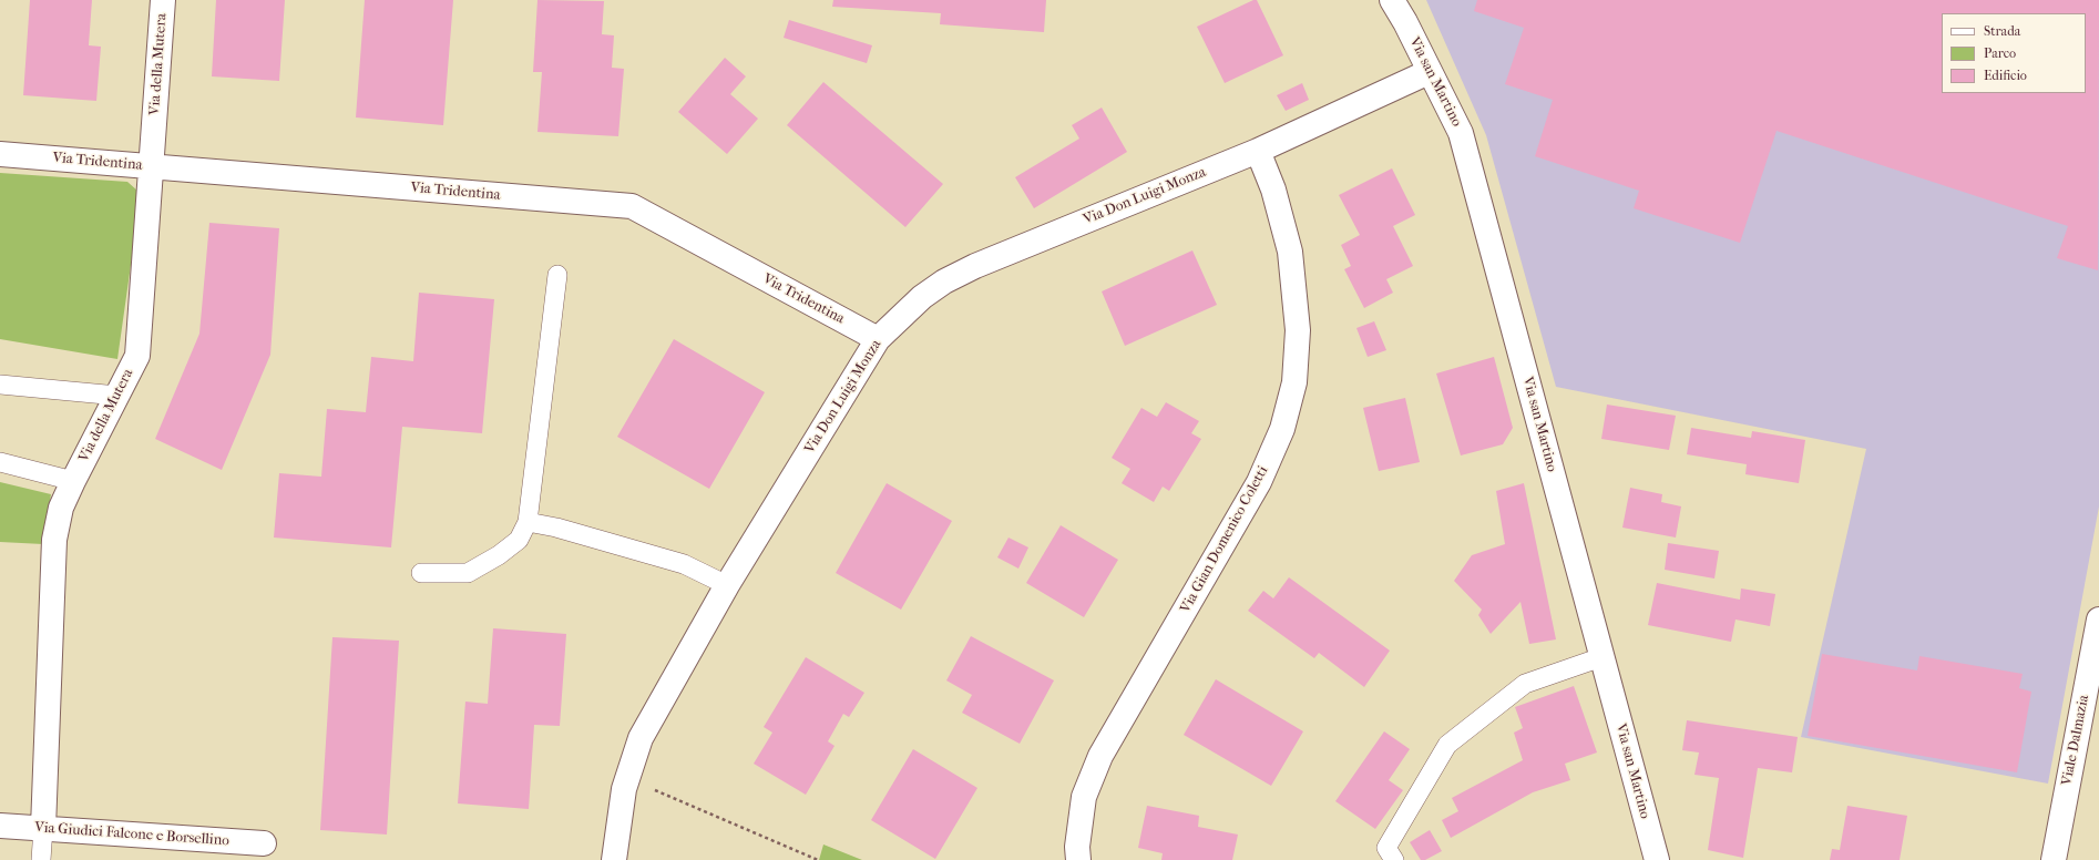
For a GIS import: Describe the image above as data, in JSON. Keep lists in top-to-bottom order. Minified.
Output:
{"streets":{"street":["Via della Mutera","Via san Martino","Via Tridentina","Via Don Luigi Monza","Via Gian Domenico Coletti","Viale Dalmazia","Via Giudici Falcone e Borsellino"]},"crossings":[["Via della Mutera","Via Tridentina"],["Via della Mutera","Via Giudici Falcone e Borsellino"],["Via san Martino","Via Don Luigi Monza"],["Via Tridentina","Via Don Luigi Monza"],["Via Don Luigi Monza","Via Gian Domenico Coletti"]],"legend":["Strada","Parco","Edificio"]}
